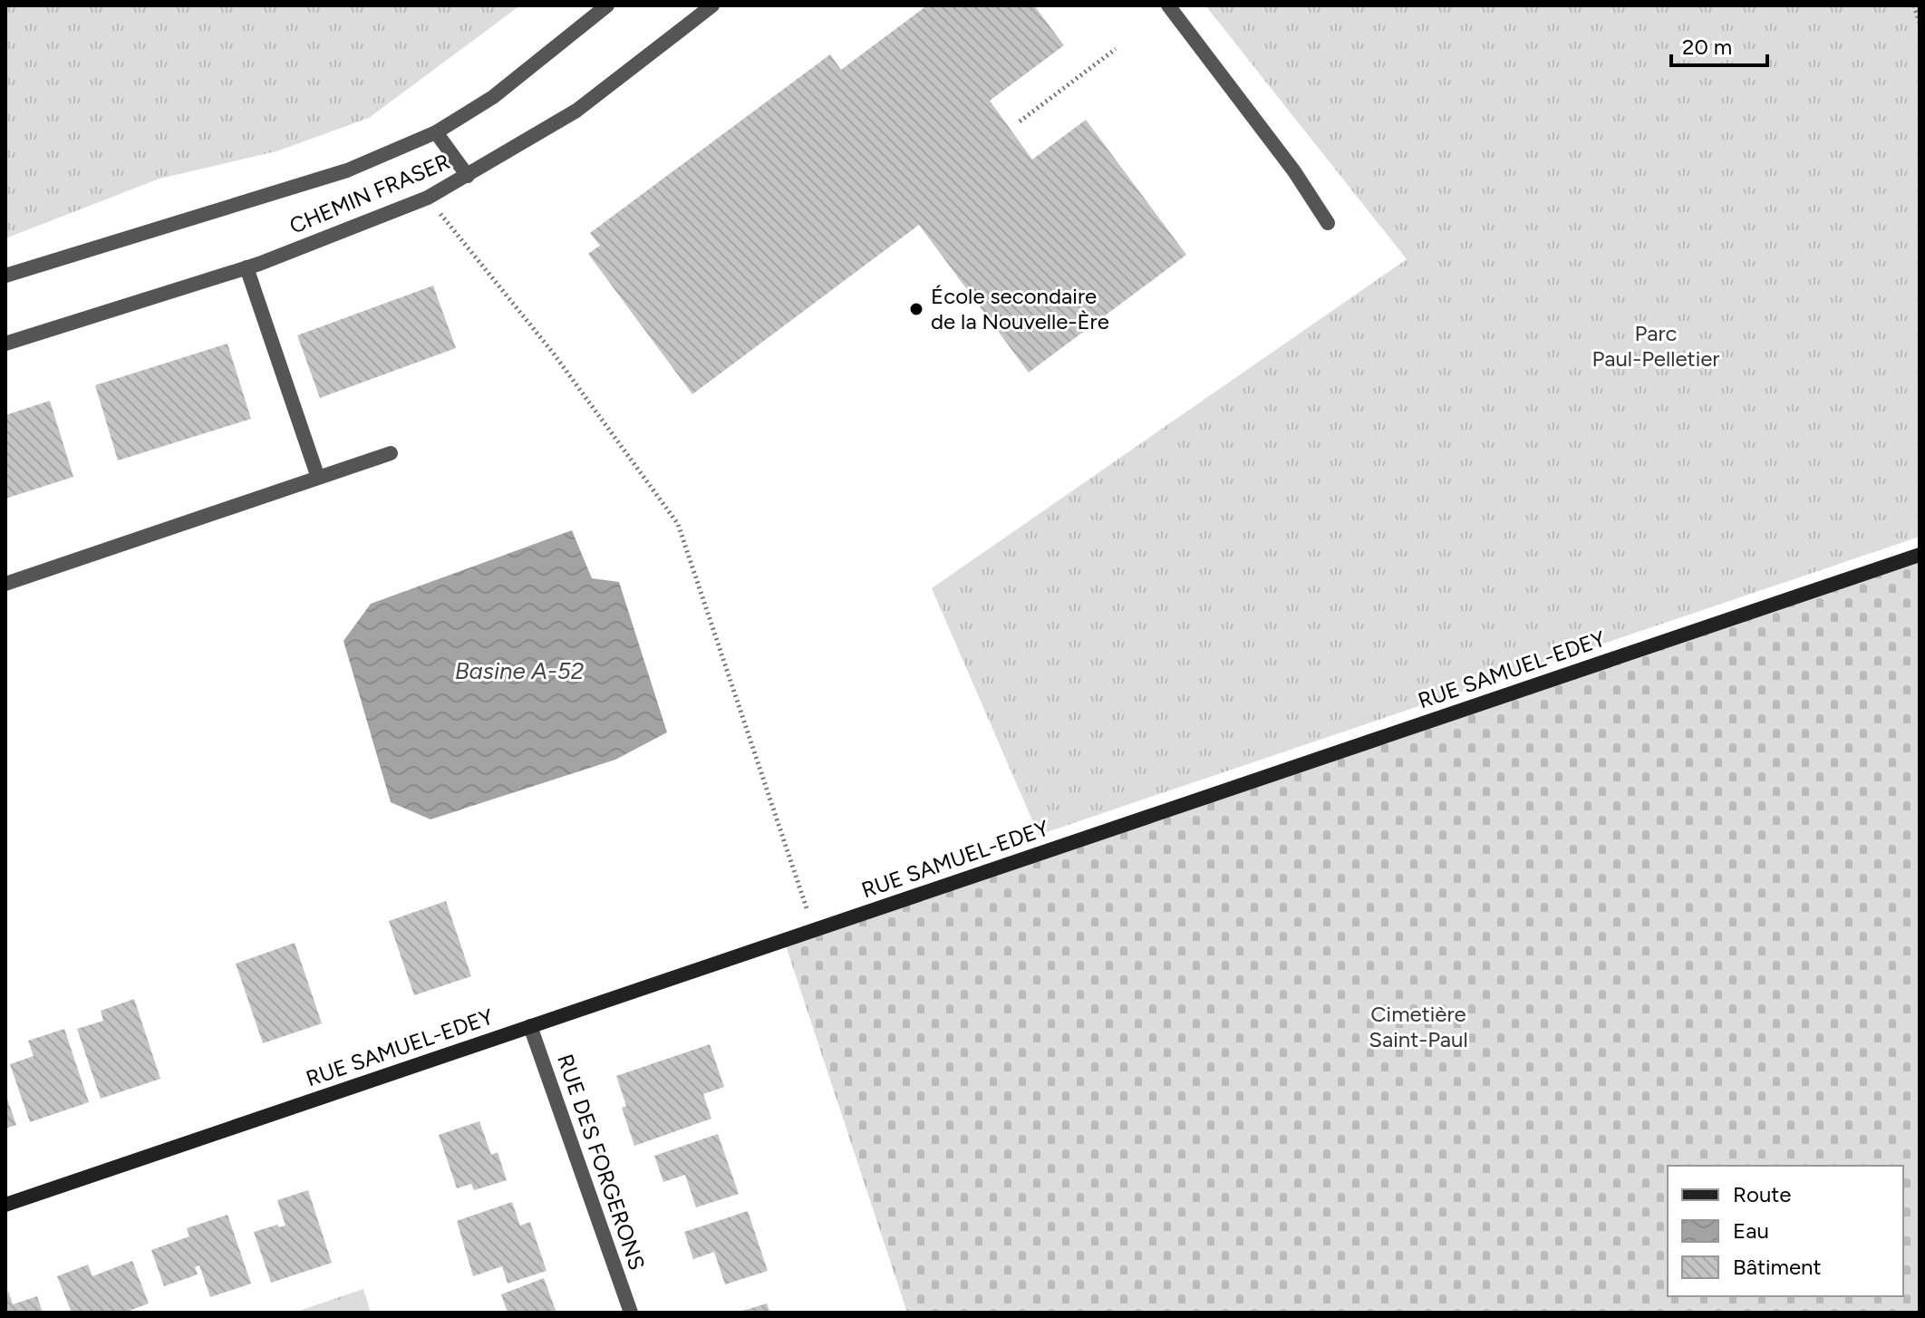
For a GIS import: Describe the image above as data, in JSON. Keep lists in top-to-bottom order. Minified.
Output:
{"streets":{"street":["CHEMIN FRASER","RUE SAMUEL-EDEY","RUE DES FORGERONS"]},"crossings":[["RUE SAMUEL-EDEY","RUE DES FORGERONS"]],"water":["Basine A-52"],"parks":["Parc Paul-Pelletier","Cimetière Saint-Paul"],"places":["École secondaire de la Nouvelle-Ère"],"legend":["Route","Eau","Bâtiment"],"scale_bar":"20 m"}
